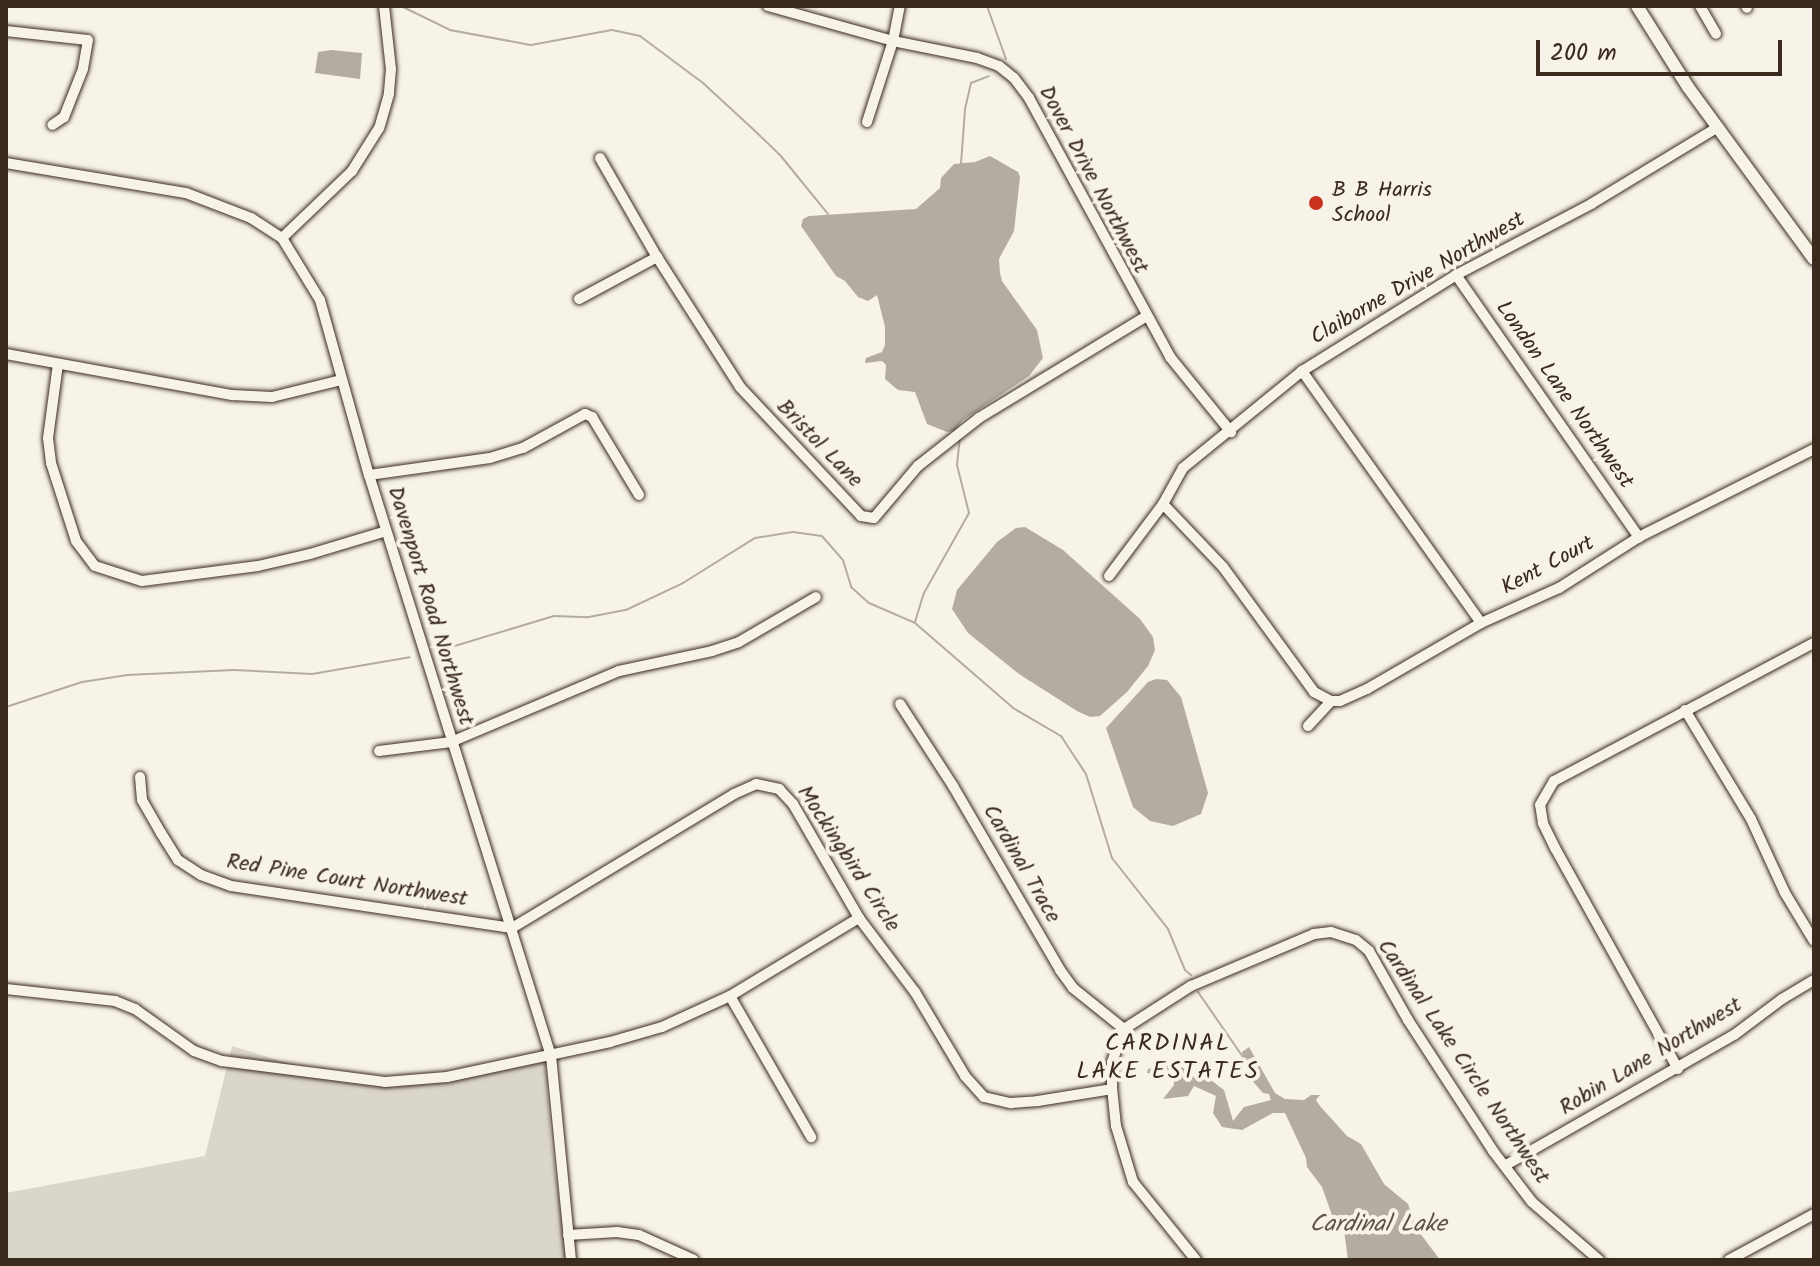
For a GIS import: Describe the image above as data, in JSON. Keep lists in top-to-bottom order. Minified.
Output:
{"streets":{"street":["Dover Drive Northwest","Claiborne Drive Northwest","London Lane Northwest","Bristol Lane","Kent Court","Davenport Road Northwest","Mockingbird Circle","Cardinal Trace","Red Pine Court Northwest","Robin Lane Northwest","Cardinal Lake Circle Northwest"]},"crossings":[["Dover Drive Northwest","Claiborne Drive Northwest"],["Dover Drive Northwest","Bristol Lane"],["Claiborne Drive Northwest","London Lane Northwest"],["London Lane Northwest","Kent Court"],["Davenport Road Northwest","Mockingbird Circle"],["Davenport Road Northwest","Red Pine Court Northwest"],["Mockingbird Circle","Red Pine Court Northwest"],["Cardinal Trace","Cardinal Lake Circle Northwest"],["Robin Lane Northwest","Cardinal Lake Circle Northwest"]],"districts":["CARDINAL LAKE ESTATES"],"water":["Cardinal Lake"],"places":["B B Harris School"],"scale_bar":"200 m"}
